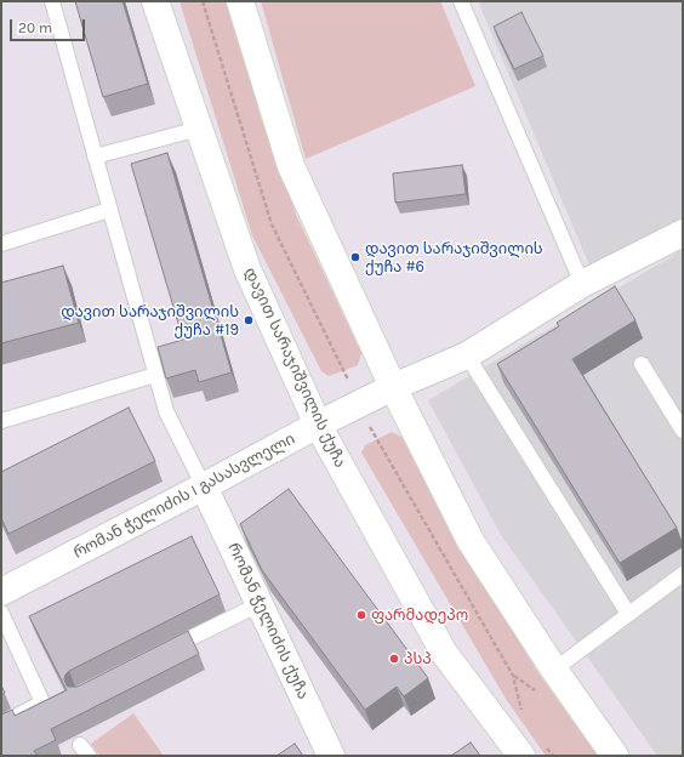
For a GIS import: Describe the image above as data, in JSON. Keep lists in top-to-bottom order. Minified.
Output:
{"streets":{"main road":["დავით სარაჯიშვილის ქუჩა","რომან ჭელიძის I გასასვლელი","რომან ჭელიძის ქუჩა"]},"crossings":[["დავით სარაჯიშვილის ქუჩა","რომან ჭელიძის I გასასვლელი"],["რომან ჭელიძის I გასასვლელი","რომან ჭელიძის ქუჩა"]],"places":["დავით სარაჯიშვილის ქუჩა #6","დავით სარაჯიშვილის ქუჩა #19","ფარმადეპო","პსპ"],"scale_bar":"20 m"}
